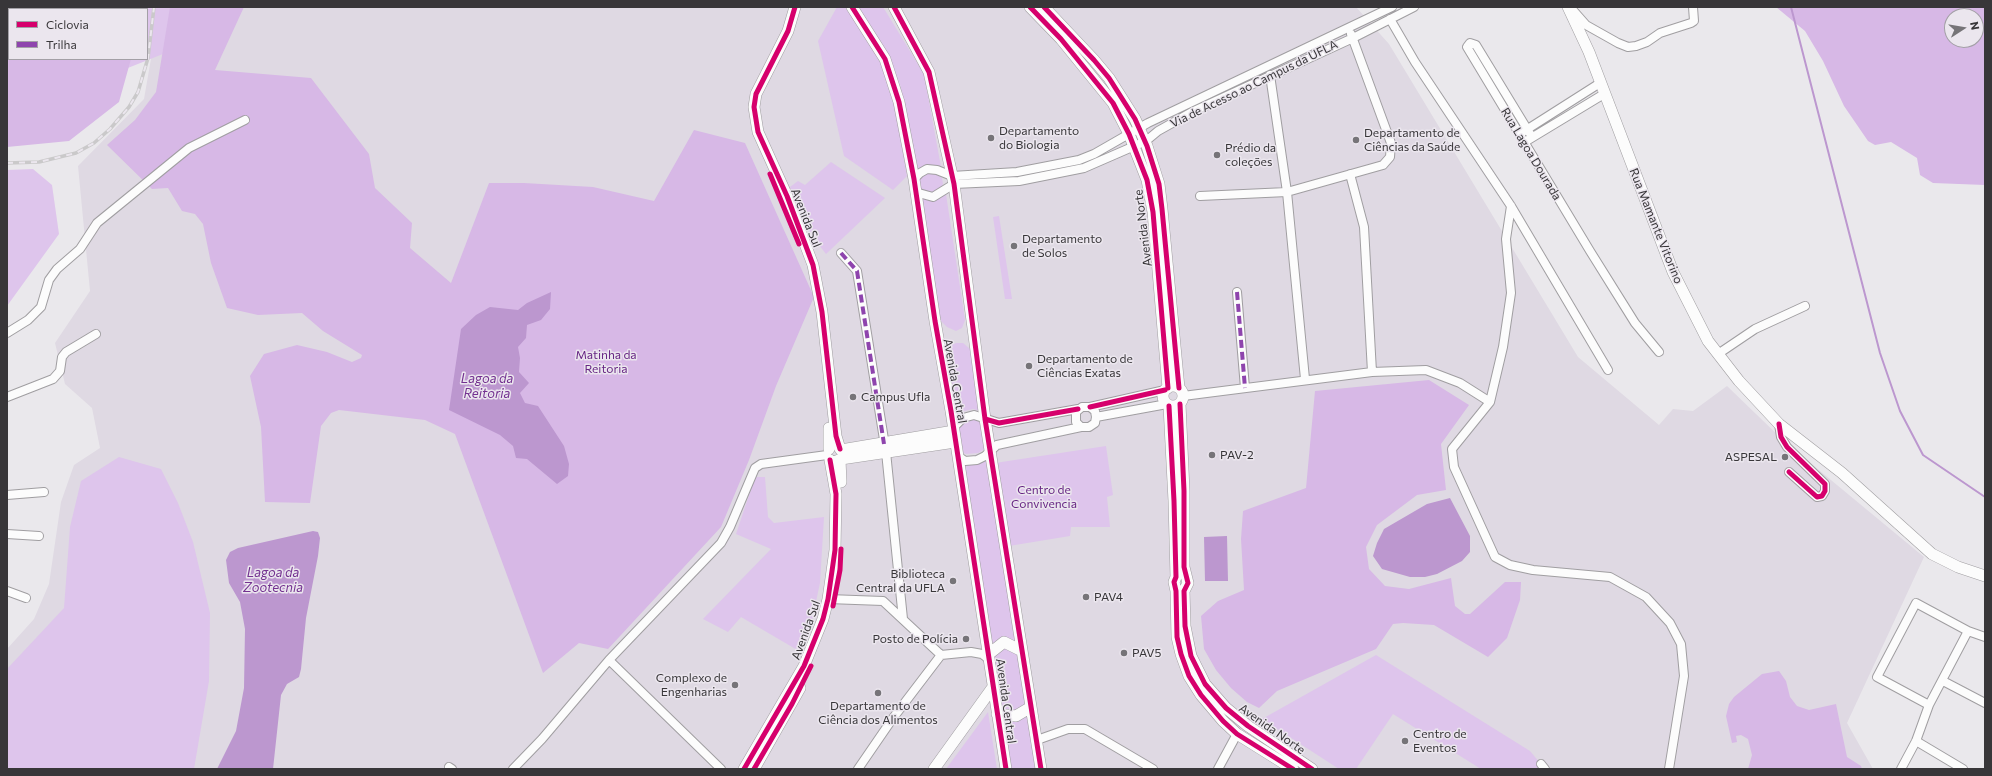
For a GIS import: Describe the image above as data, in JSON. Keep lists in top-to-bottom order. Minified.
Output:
{"streets":{"street":["Via de Acesso ao Campus da UFLA","Rua Lagoa Dourada","Avenida Sul","Rua Mamante Vitorino","Avenida Norte","Avenida Central"]},"crossings":[["Via de Acesso ao Campus da UFLA","Avenida Norte"],["Via de Acesso ao Campus da UFLA","Avenida Central"]],"water":["Lagoa da Reitoria","Lagoa da Zootecnia"],"parks":["Matinha da Reitoria","Centro de Convivencia"],"places":["Departamento do Biologia","Departamento de Ciências da Saúde","Prédio da coleções","Departamento de Solos","Departamento de Ciências Exatas","Campus Ufla","PAV-2","ASPESAL","Biblioteca Central da UFLA","PAV4","Posto de Polícia","PAV5","Complexo de Engenharias","Departamento de Ciência dos Alimentos","Centro de Eventos"],"legend":["Ciclovia","Trilha"],"north":"right"}
